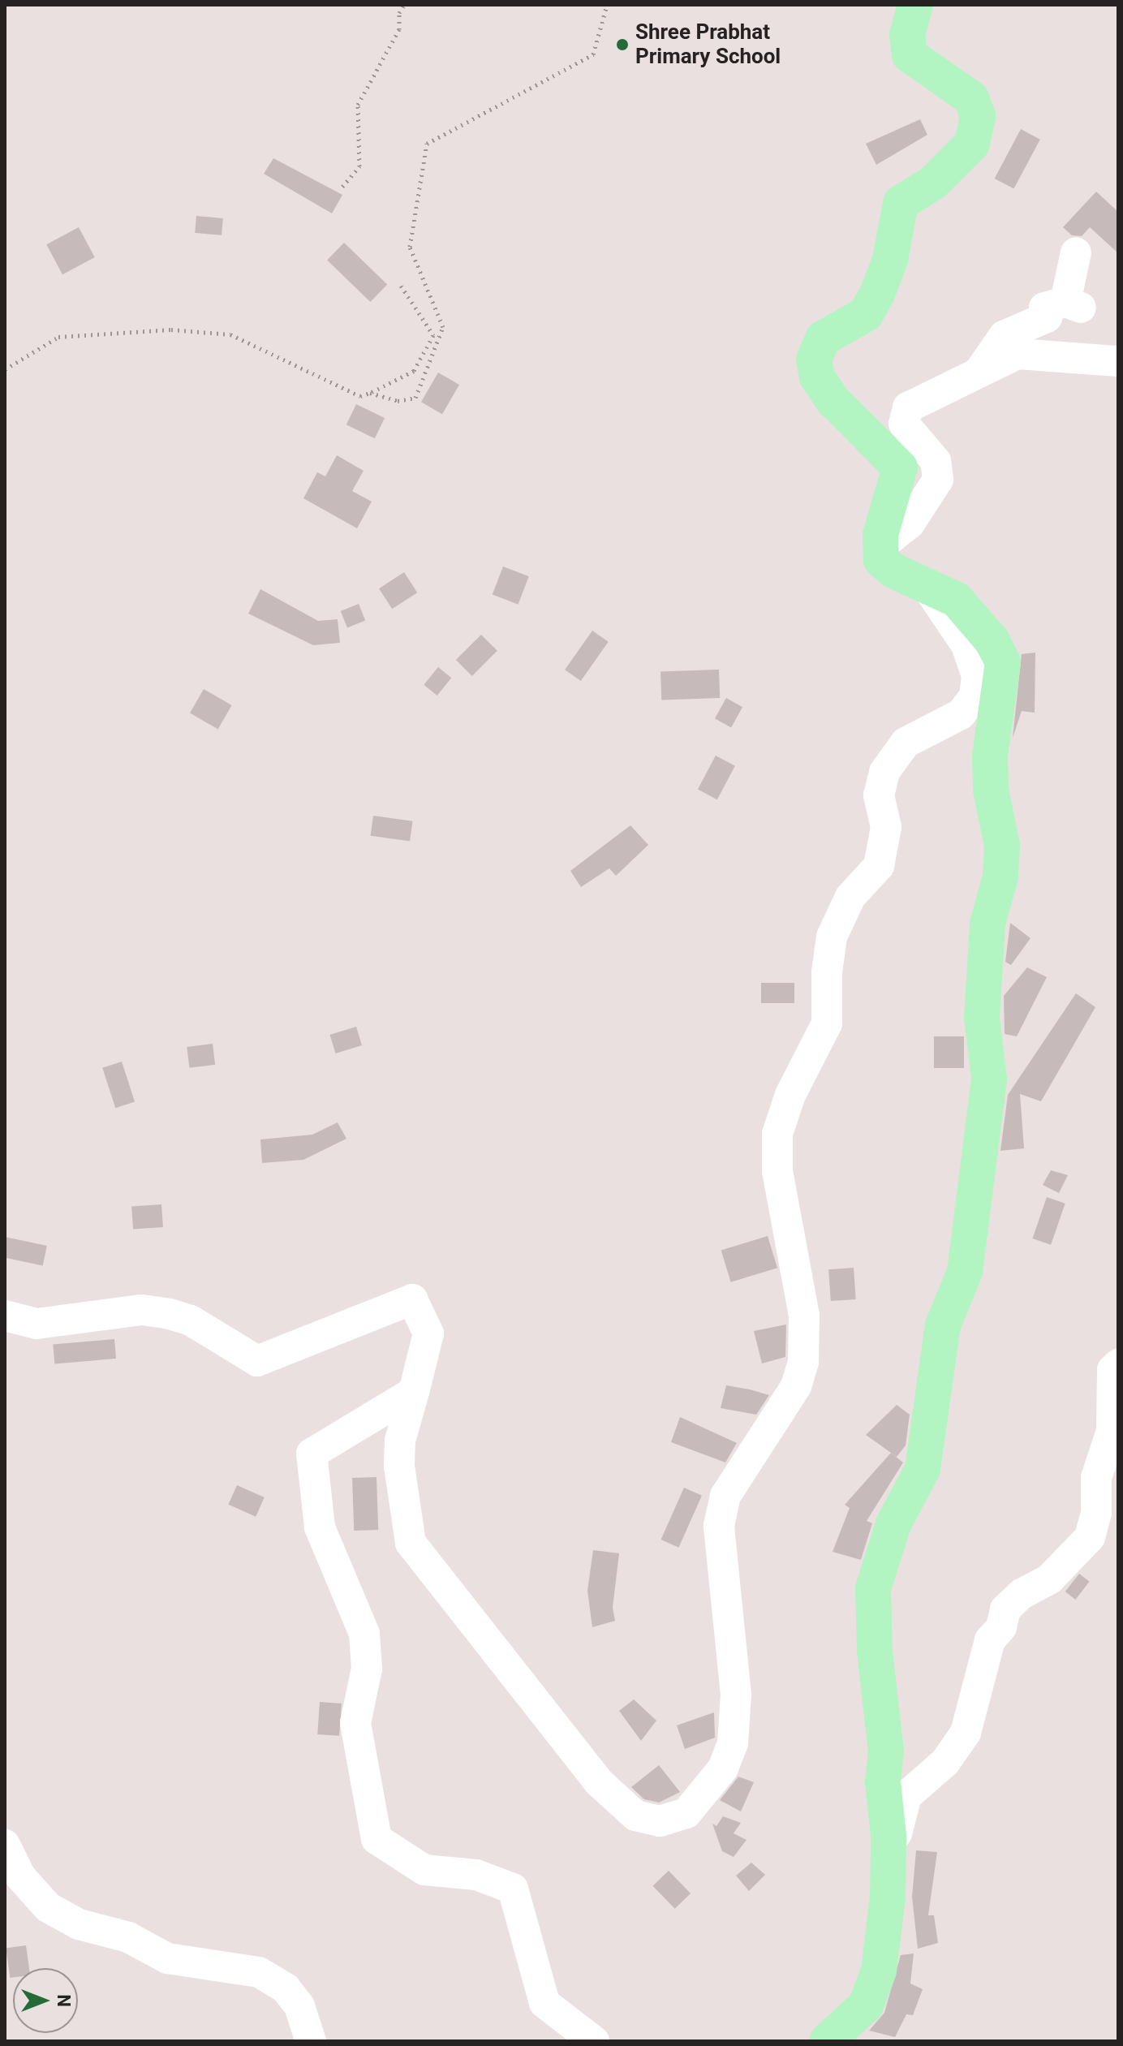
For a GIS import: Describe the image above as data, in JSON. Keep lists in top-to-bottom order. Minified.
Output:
{"places":["Shree Prabhat Primary School"],"north":"right"}
